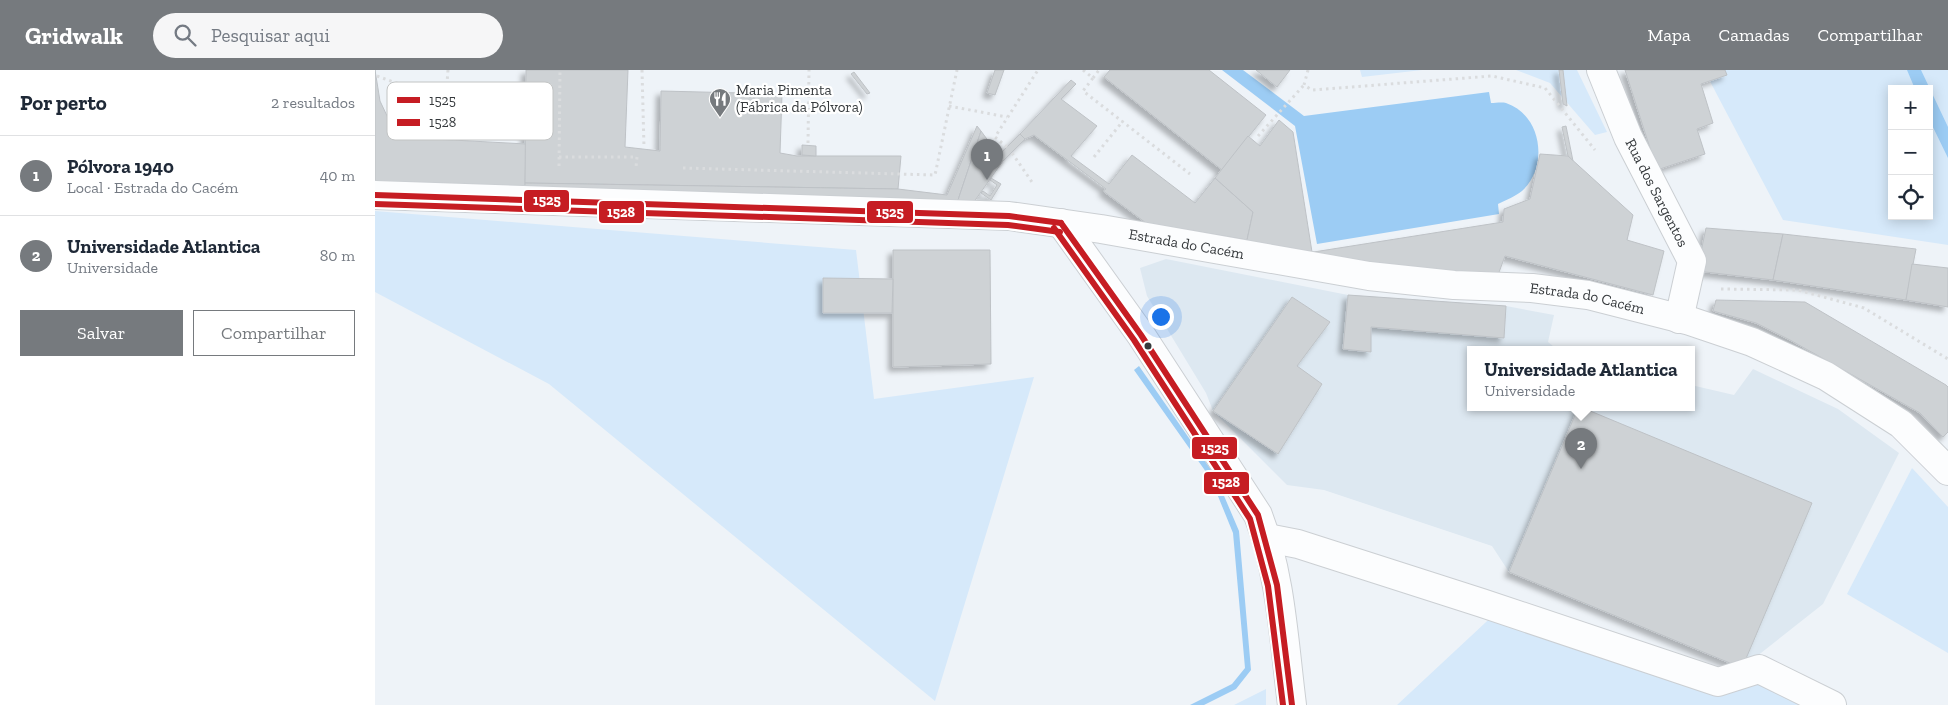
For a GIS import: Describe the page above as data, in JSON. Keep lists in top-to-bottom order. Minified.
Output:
{"streets":{"street":["Rua dos Sargentos","Estrada do Cacém"]},"crossings":[["Rua dos Sargentos","Estrada do Cacém"]],"places":{"restaurant":["Maria Pimenta (Fábrica da Pólvora)"]},"lines":["transit line 1525","transit line 1528"],"legend":["1525","1528"],"page":{"header":"Gridwalk","search":"Pesquisar aqui","nav":["Mapa","Camadas","Compartilhar"],"heading":["Por perto","2 resultados"],"map_buttons":["+","−"],"list":[{"mark":"1","name":"Pólvora 1940","note":"Local · Estrada do Cacém","value":"40 m"},{"mark":"2","name":"Universidade Atlantica","note":"Universidade","value":"80 m"}],"pins":["1","2"],"buttons":["Salvar","Compartilhar"],"popup":["Universidade Atlantica","Universidade"]}}
